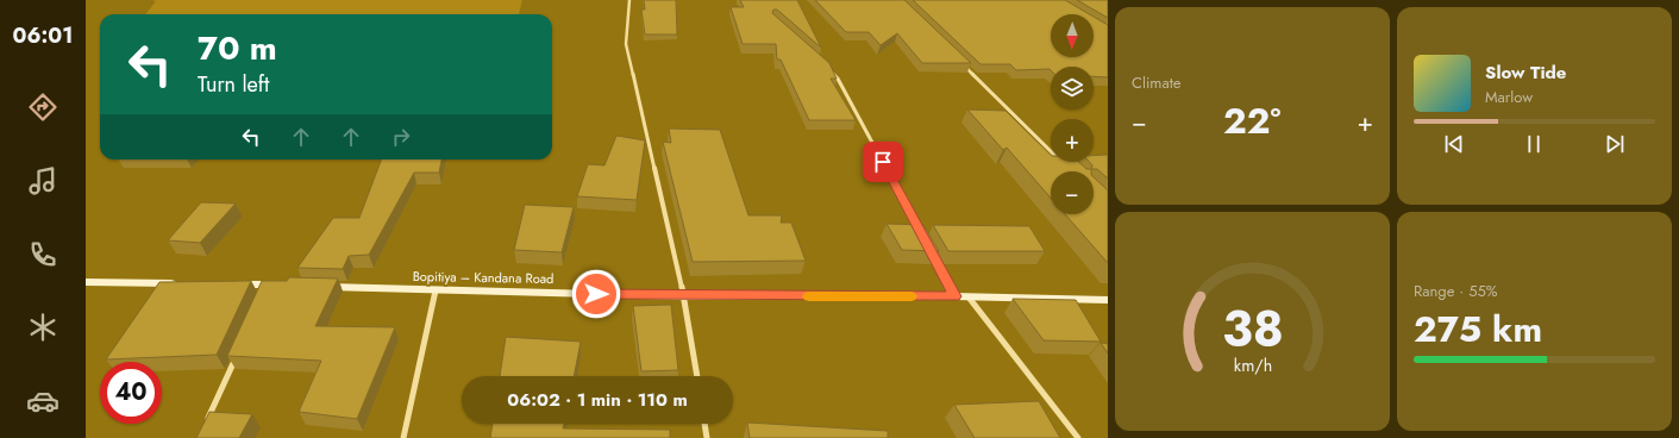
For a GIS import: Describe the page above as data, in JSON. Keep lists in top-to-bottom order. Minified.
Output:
{"streets":{"street":["Bopitiya – Kandana Road"]},"north":"bottom","page":{"tabs":"06:01","tile":["Climate",["Range · 55%","275 km"]],"map_buttons":["+","−"],"turn":["70 m","Turn left"],"song":["Slow Tide","Marlow"],"heat":["−","22°","+"],"limit":"40","trip":"06:02 · 1 min · 110 m","gauge":["38","km/h"]}}
